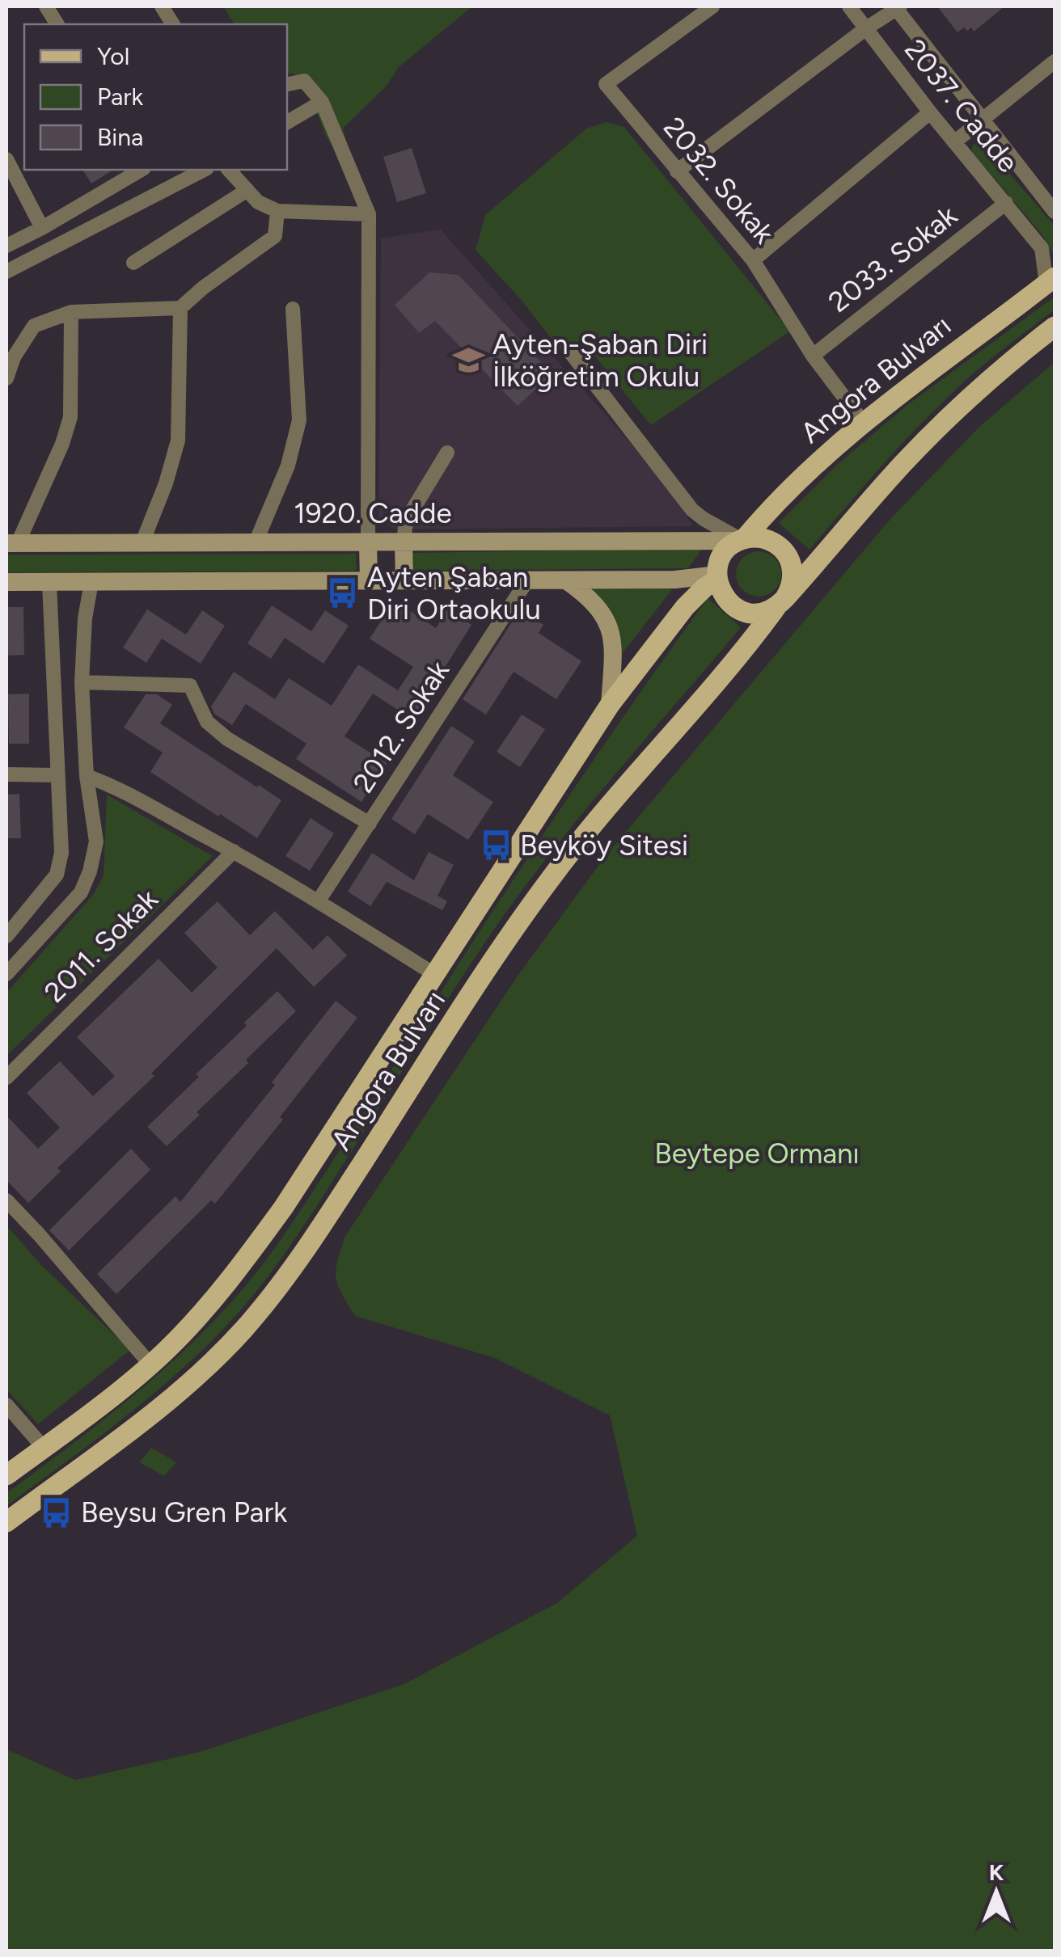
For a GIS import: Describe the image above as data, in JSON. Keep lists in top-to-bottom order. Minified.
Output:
{"streets":{"main road":["Angora Bulvarı","1920. Cadde"],"street":["2037. Cadde","2032. Sokak","2033. Sokak","2012. Sokak","2011. Sokak"]},"crossings":[["2037. Cadde","2033. Sokak"],["2037. Cadde","Angora Bulvarı"],["2032. Sokak","2033. Sokak"],["2032. Sokak","Angora Bulvarı"],["Angora Bulvarı","1920. Cadde"]],"parks":["Beytepe Ormanı"],"places":{"school or university":["Ayten-Şaban Diri İlköğretim Okulu"],"bus stop":["Ayten Şaban Diri Ortaokulu","Beyköy Sitesi","Beysu Gren Park"]},"legend":["Yol","Park","Bina"],"north":"top"}
